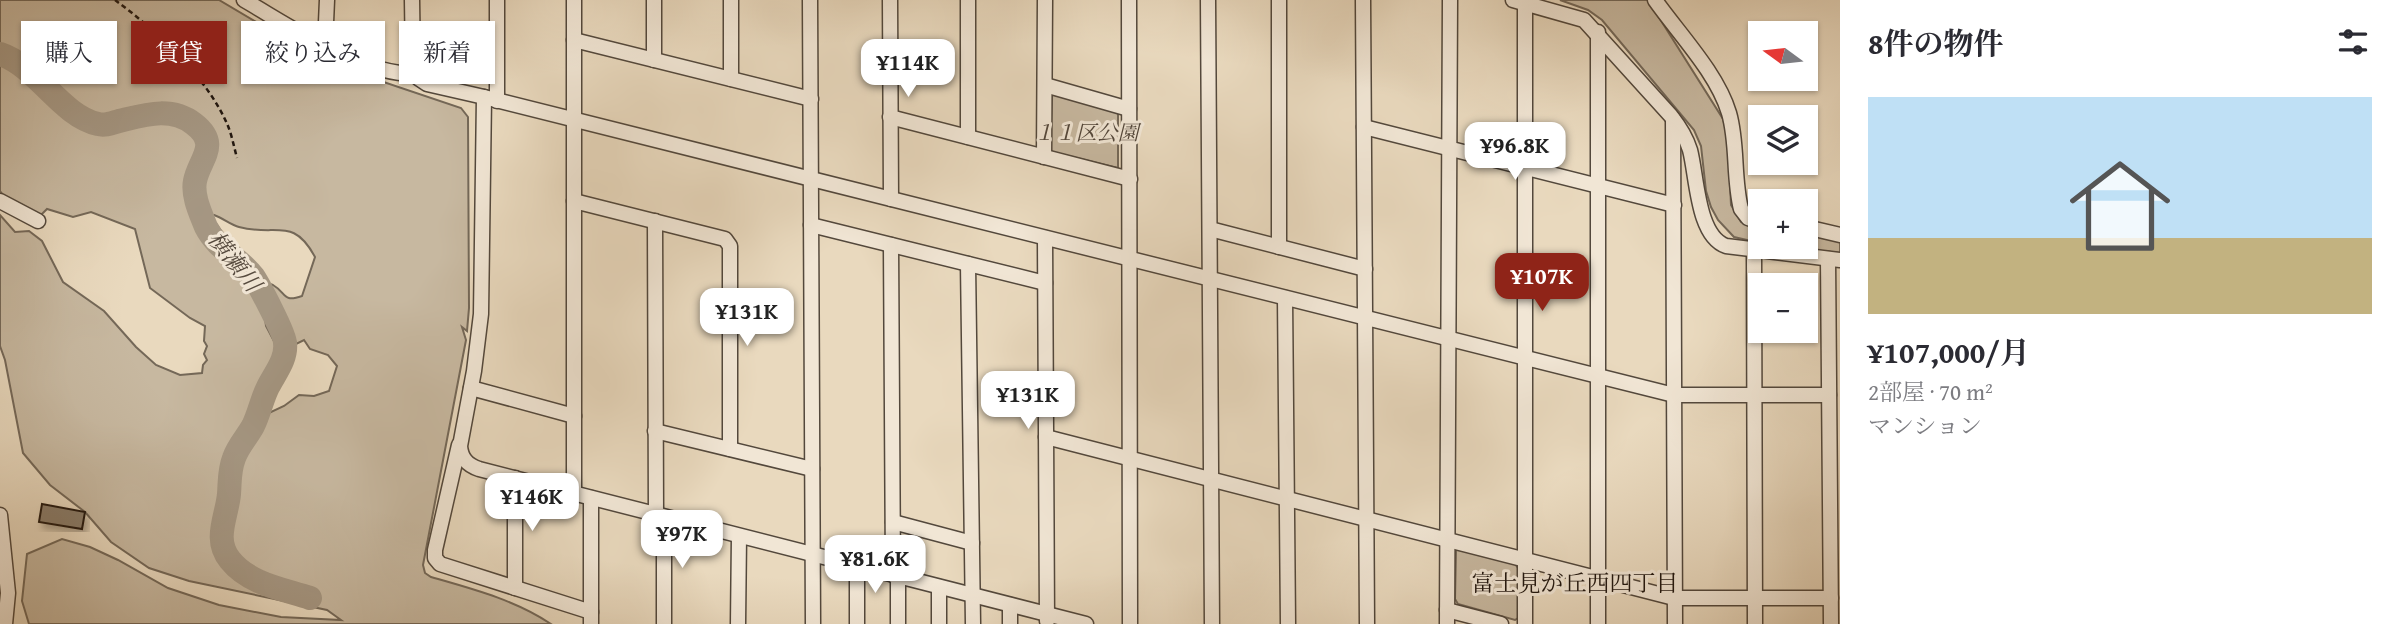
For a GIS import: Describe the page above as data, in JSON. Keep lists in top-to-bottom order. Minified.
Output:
{"districts":["富士見が丘西四丁目"],"water":["横瀬川"],"parks":["１１区公園"],"north":"left","page":{"heading":"8件の物件","map_buttons":["+","−"],"chip":["購入","賃貸","絞り込み","新着"],"price":["¥114K","¥96.8K","¥107K","¥131K","¥131K","¥146K","¥97K","¥81.6K"],"list":[{"name":"¥107,000/月","note":"2部屋 · 70 m² · マンション"}]}}
